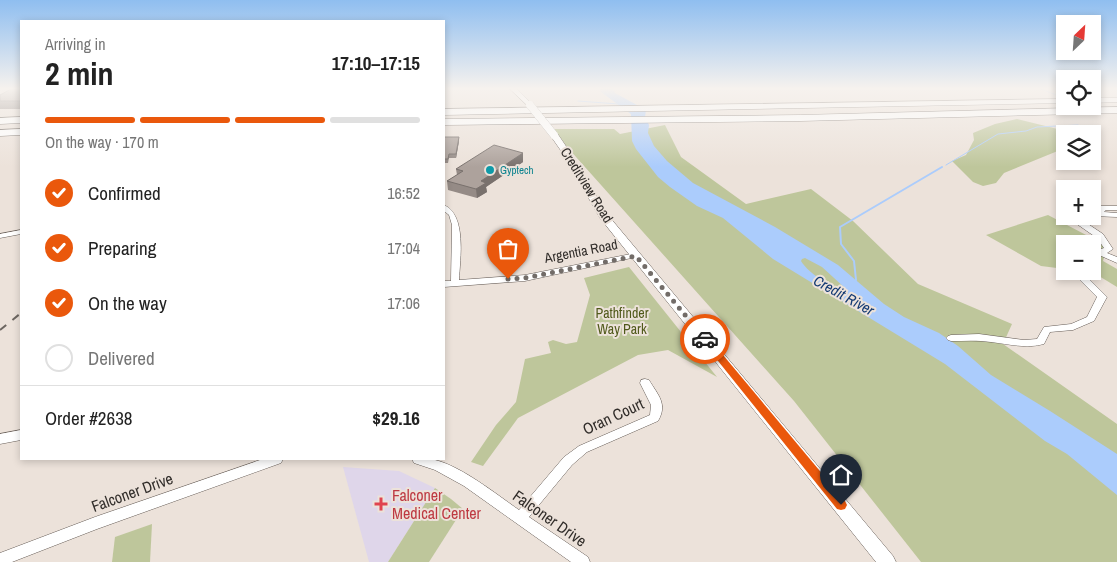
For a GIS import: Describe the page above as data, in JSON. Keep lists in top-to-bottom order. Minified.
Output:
{"streets":{"main road":["Creditview Road"],"street":["Argentia Road","Oran Court","Falconer Drive"]},"crossings":[["Creditview Road","Argentia Road"],["Oran Court","Falconer Drive"]],"water":["Credit River"],"parks":["Pathfinder Way Park"],"places":{"other":["Gyptech"],"health":["Falconer Medical Center"]},"north":"top right","page":{"map_buttons":["+","−"],"heading":["2 min","Arriving in","17:10–17:15"],"panel":["Order #2638","$29.16"],"bar":"On the way · 170 m","list":[["Confirmed","16:52"],["Preparing","17:04"],["On the way","17:06"],"Delivered"]}}
